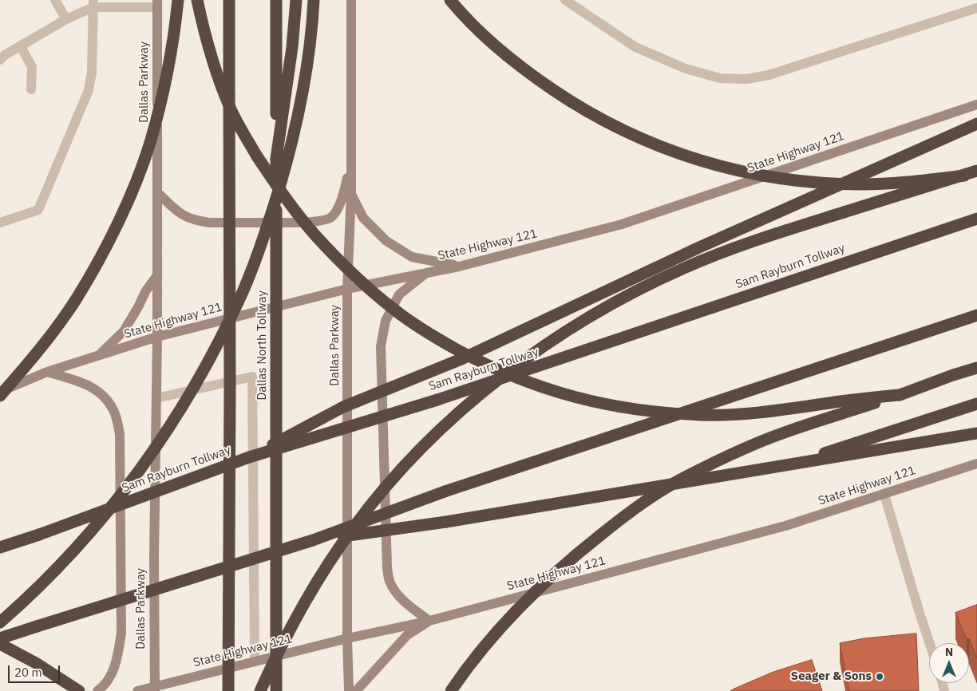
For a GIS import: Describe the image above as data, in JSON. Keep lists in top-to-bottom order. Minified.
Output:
{"streets":{"highway":["Sam Rayburn Tollway","Dallas North Tollway"],"main road":["Dallas Parkway","State Highway 121"]},"crossings":[["Dallas Parkway","State Highway 121"]],"places":["Seager & Sons"],"scale_bar":"20 m","north":"top"}
